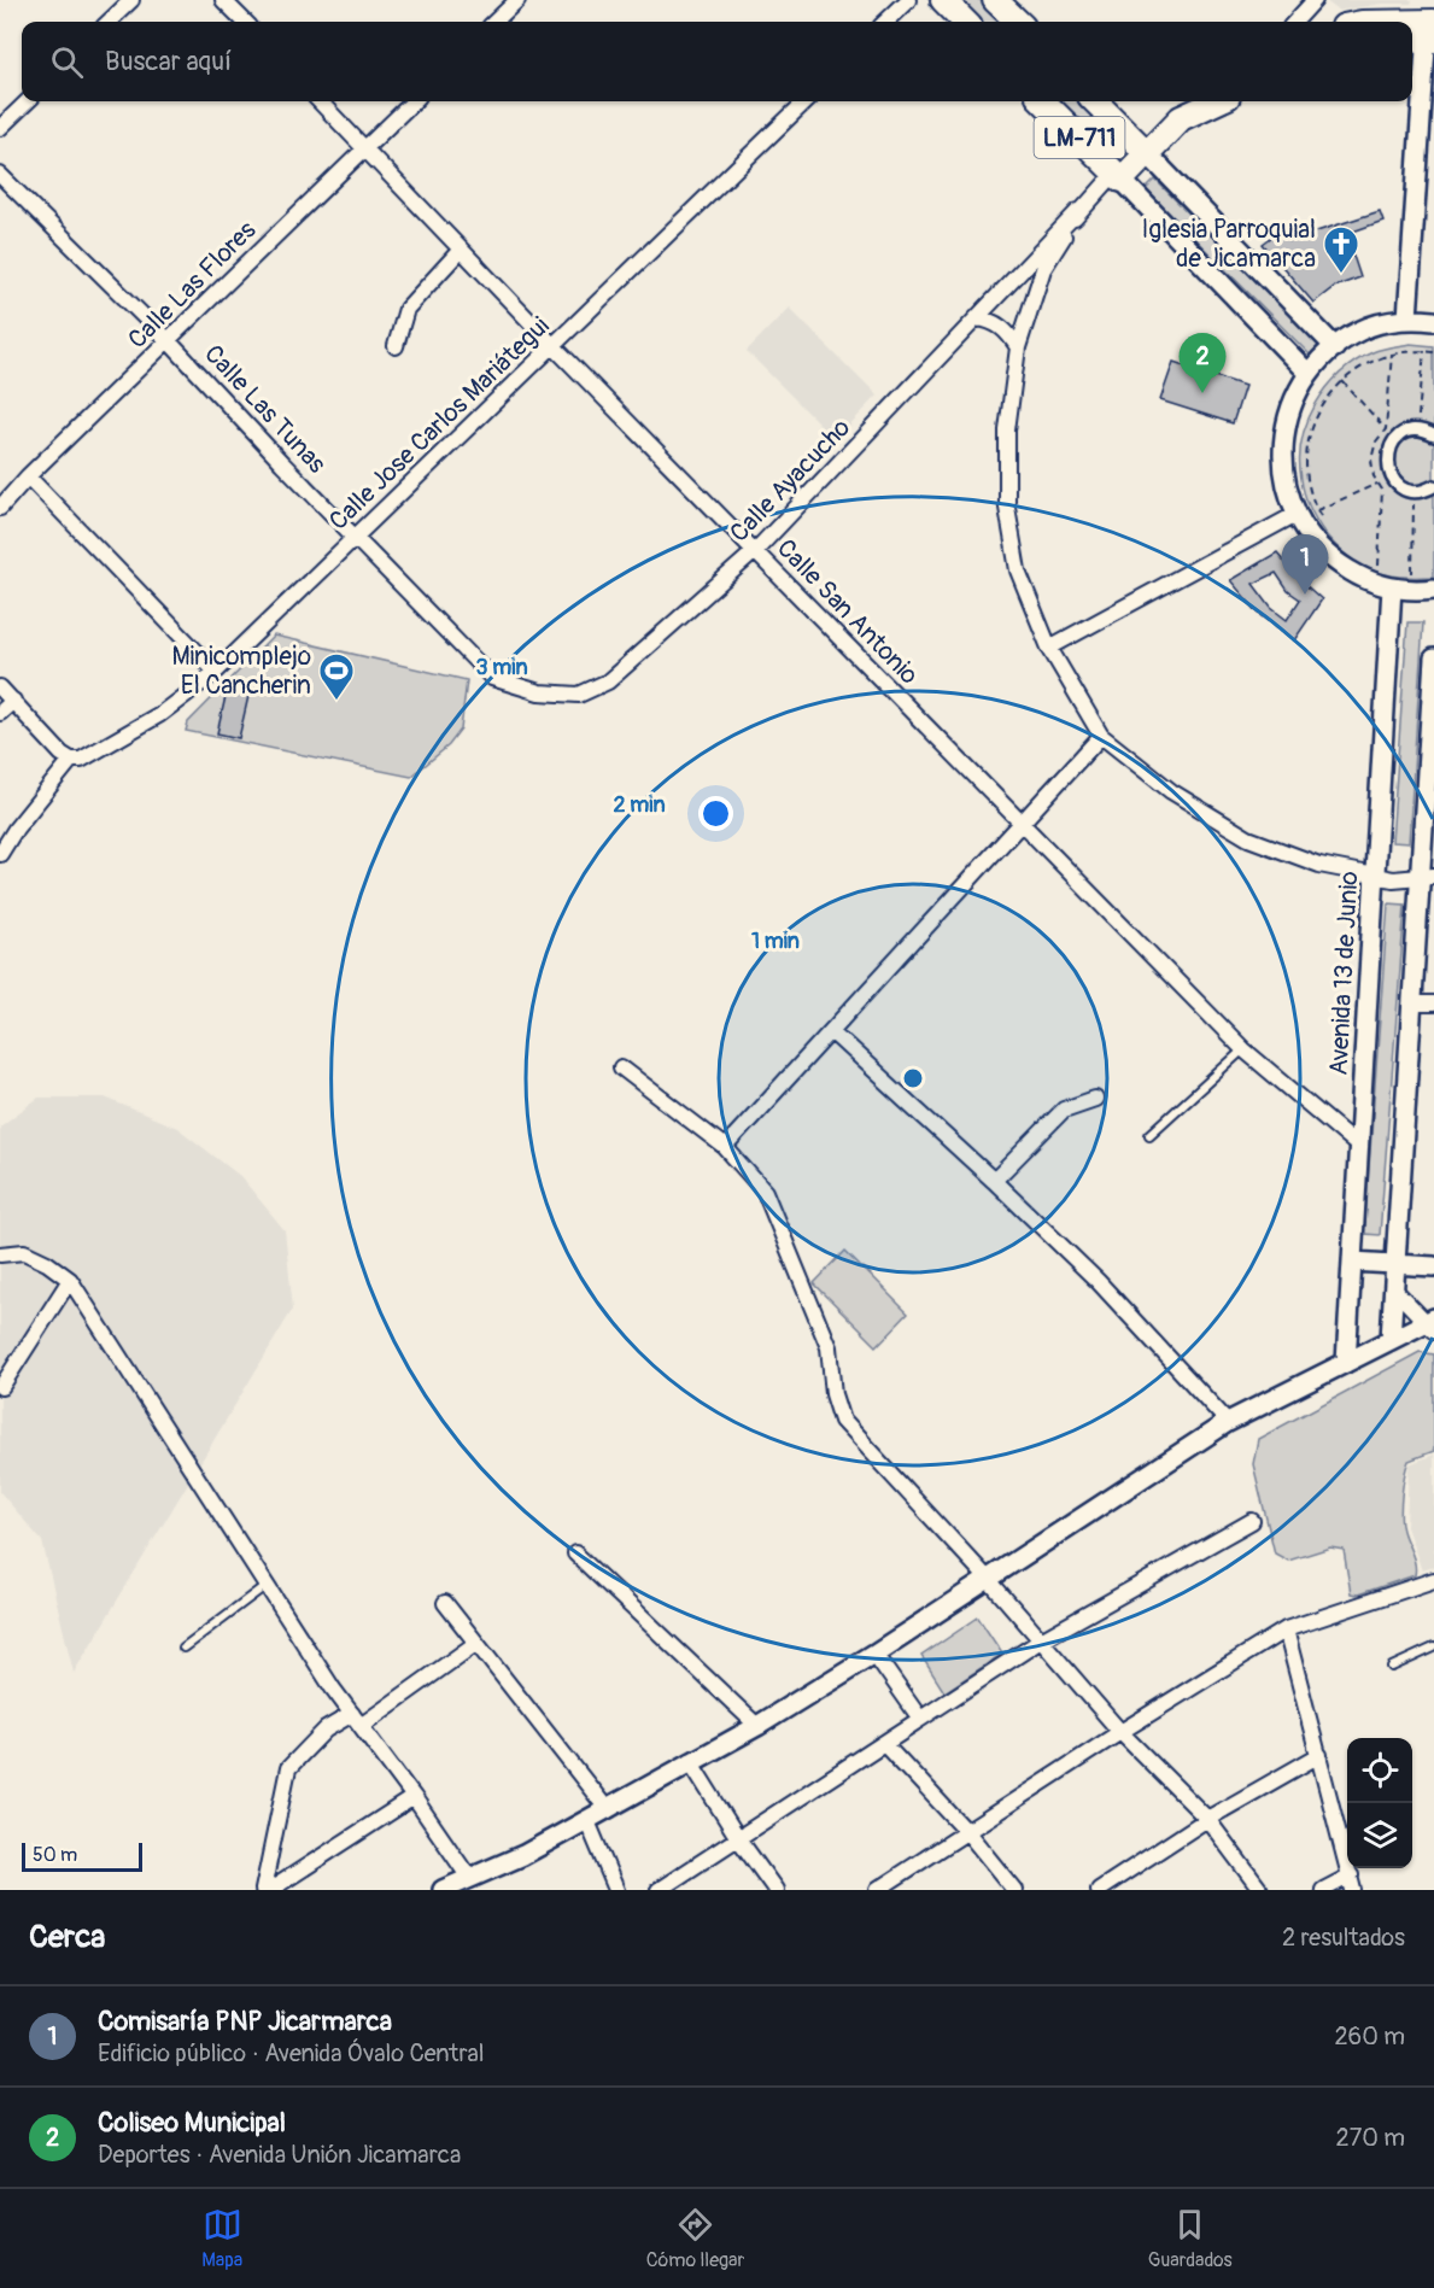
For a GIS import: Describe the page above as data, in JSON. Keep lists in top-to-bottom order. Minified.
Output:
{"streets":{"main road":["LM-711"],"street":["Calle Las Flores","Calle Las Tunas","Calle Jose Carlos Mariátegui","Calle Ayacucho","Calle San Antonio","Avenida 13 de Junio"]},"crossings":[["Calle Las Flores","Calle Las Tunas"],["Calle Las Flores","Calle San Antonio"],["Calle Las Tunas","Calle Jose Carlos Mariátegui"],["Calle Las Tunas","Calle Ayacucho"],["Calle Jose Carlos Mariátegui","Calle San Antonio"],["Calle Ayacucho","Calle San Antonio"],["Calle San Antonio","Avenida 13 de Junio"]],"places":{"church":["Iglesia Parroquial de Jicamarca"],"sports":["Minicomplejo El Cancherin"]},"scale_bar":"50 m","page":{"search":"Buscar aquí","pins":["2","1"],"scale":"50 m","heading":["Cerca","2 resultados"],"list":[{"mark":"1","name":"Comisaría PNP Jicarmarca","note":"Edificio público · Avenida Óvalo Central","value":"260 m"},{"mark":"2","name":"Coliseo Municipal","note":"Deportes · Avenida Unión Jicamarca","value":"270 m"}],"nav":["Mapa","Cómo llegar","Guardados"]},"rings":["3 min","2 min","1 min"]}
